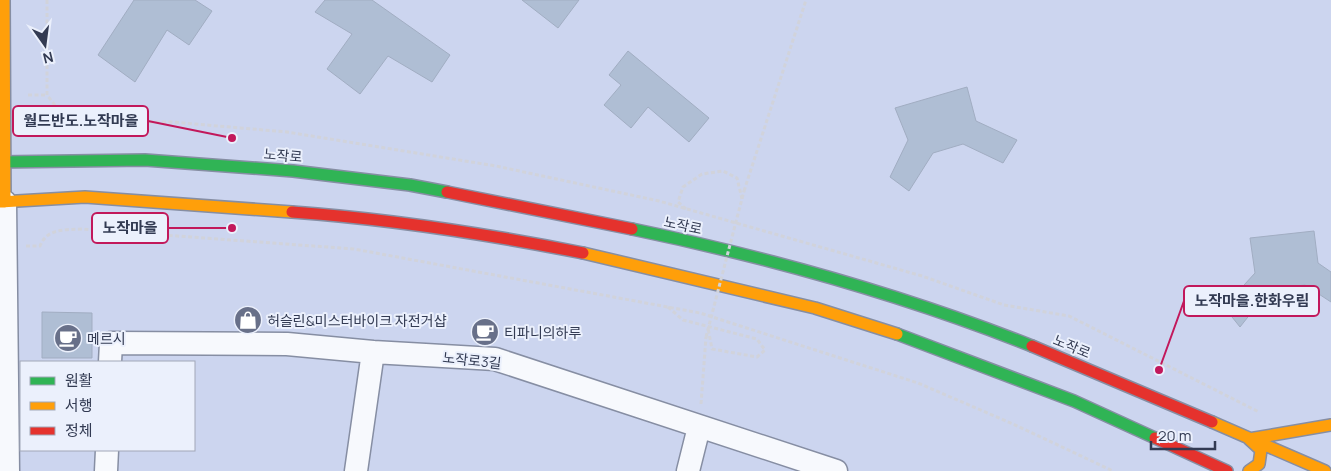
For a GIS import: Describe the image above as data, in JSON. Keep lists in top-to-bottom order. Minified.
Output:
{"streets":{"street":["노작로","노작로3길"]},"places":{"other":["월드반도.노작마을","노작마을","노작마을.한화우림"],"shop":["허슬린&미스터바이크 자전거샵"],"cafe":["티파니의하루","메르시"]},"legend":["원활","서행","정체"],"scale_bar":"20 m","north":"bottom"}
